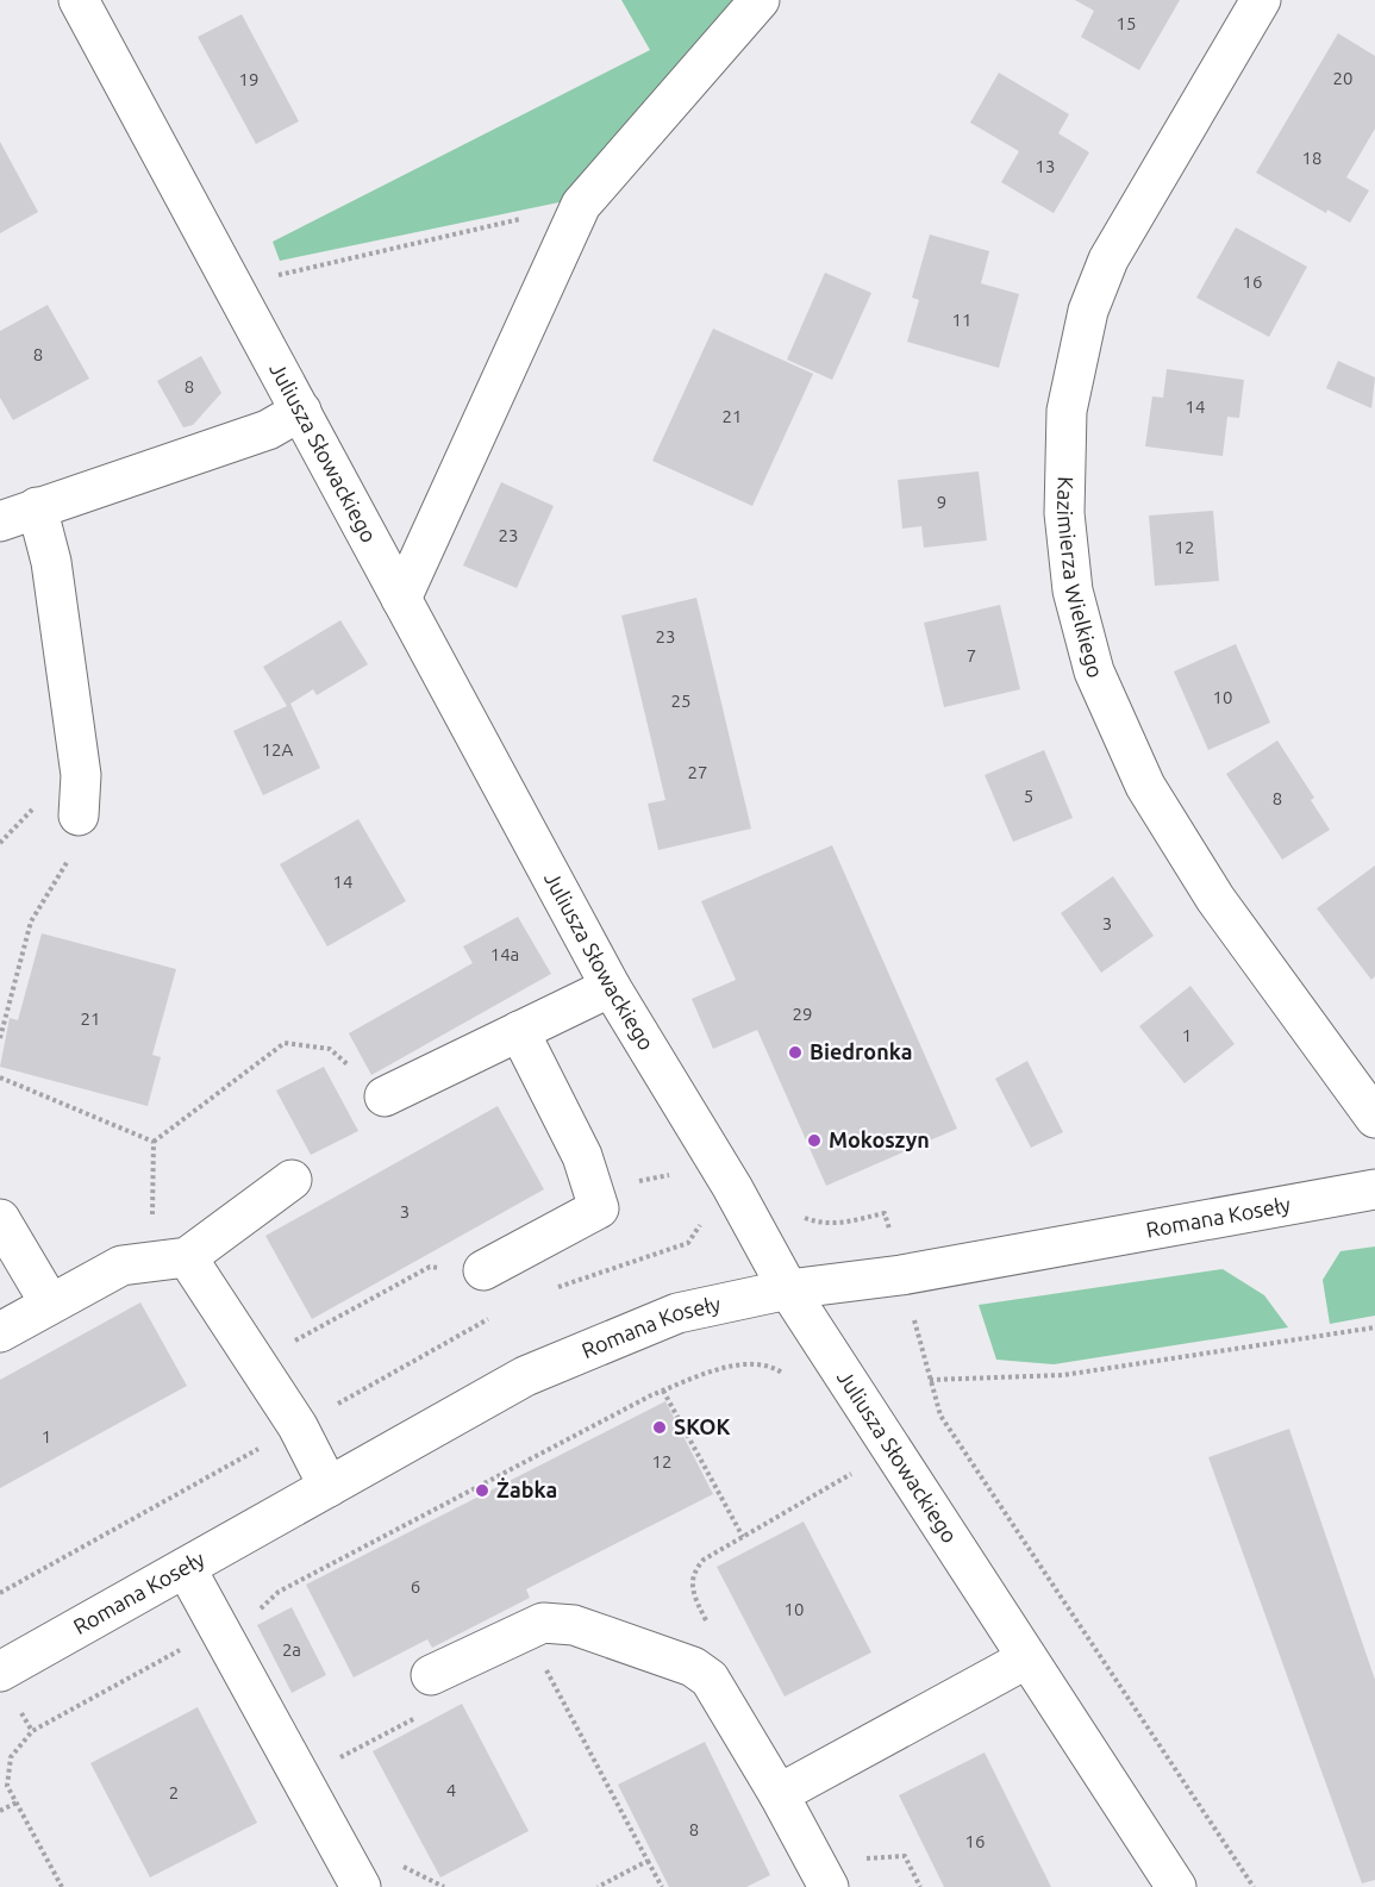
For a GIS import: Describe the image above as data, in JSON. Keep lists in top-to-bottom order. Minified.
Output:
{"streets":{"street":["Juliusza Słowackiego","Kazimierza Wielkiego","Romana Koseły"]},"crossings":[["Juliusza Słowackiego","Romana Koseły"]],"places":["Biedronka","Mokoszyn","SKOK","Żabka"],"house_numbers":["15","20","19","18","13","16","11","8","8","14","21","9","23","12","23","7","10","25","12A","27","5","8","14","3","14a","29","21","1","3","1","12","6","10","2a","4","2","8","16"]}
